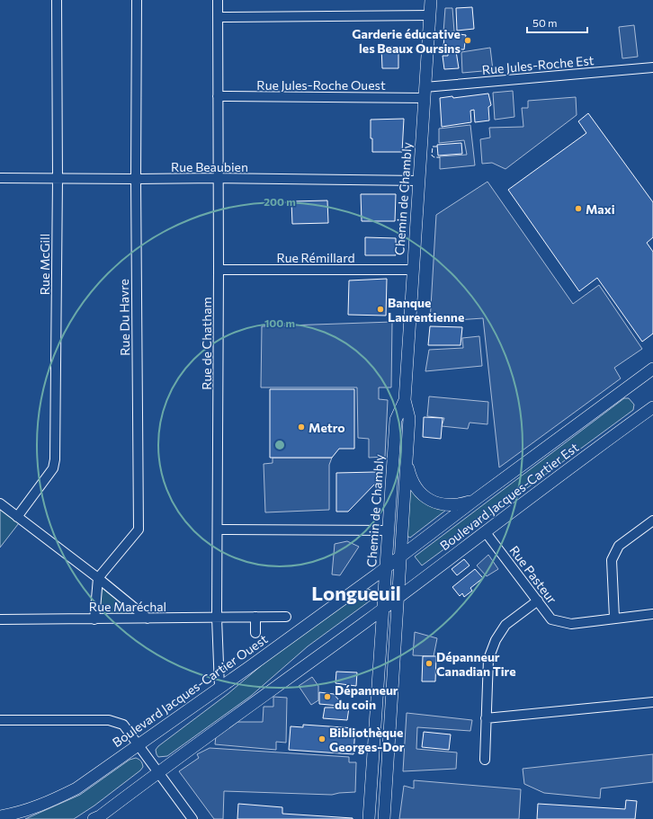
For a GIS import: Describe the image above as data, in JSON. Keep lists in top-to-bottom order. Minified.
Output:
{"streets":{"main road":["Chemin de Chambly","Boulevard Jacques-Cartier Est","Boulevard Jacques-Cartier Ouest"],"street":["Rue Jules-Roche Est","Rue Jules-Roche Ouest","Rue Beaubien","Rue Rémillard","Rue McGill","Rue Du Havre","Rue de Chatham","Rue Pasteur","Rue Maréchal"]},"crossings":[["Rue Jules-Roche Est","Rue Jules-Roche Ouest"],["Rue Jules-Roche Est","Chemin de Chambly"],["Rue Jules-Roche Ouest","Chemin de Chambly"],["Rue Jules-Roche Ouest","Rue de Chatham"],["Rue Beaubien","Chemin de Chambly"],["Rue Beaubien","Rue McGill"],["Rue Beaubien","Rue Du Havre"],["Rue Beaubien","Rue de Chatham"],["Chemin de Chambly","Rue Rémillard"],["Chemin de Chambly","Boulevard Jacques-Cartier Est"],["Chemin de Chambly","Boulevard Jacques-Cartier Ouest"],["Rue Rémillard","Rue de Chatham"],["Rue de Chatham","Rue Maréchal"],["Rue de Chatham","Boulevard Jacques-Cartier Ouest"],["Boulevard Jacques-Cartier Est","Rue Pasteur"],["Boulevard Jacques-Cartier Est","Boulevard Jacques-Cartier Ouest"]],"districts":["Longueuil"],"places":["Garderie éducative les Beaux Oursins","Maxi","Banque Laurentienne","Metro","Dépanneur Canadian Tire","Dépanneur du coin","Bibliothèque Georges-Dor"],"scale_bar":"50 m","rings":["200 m","100 m"]}
